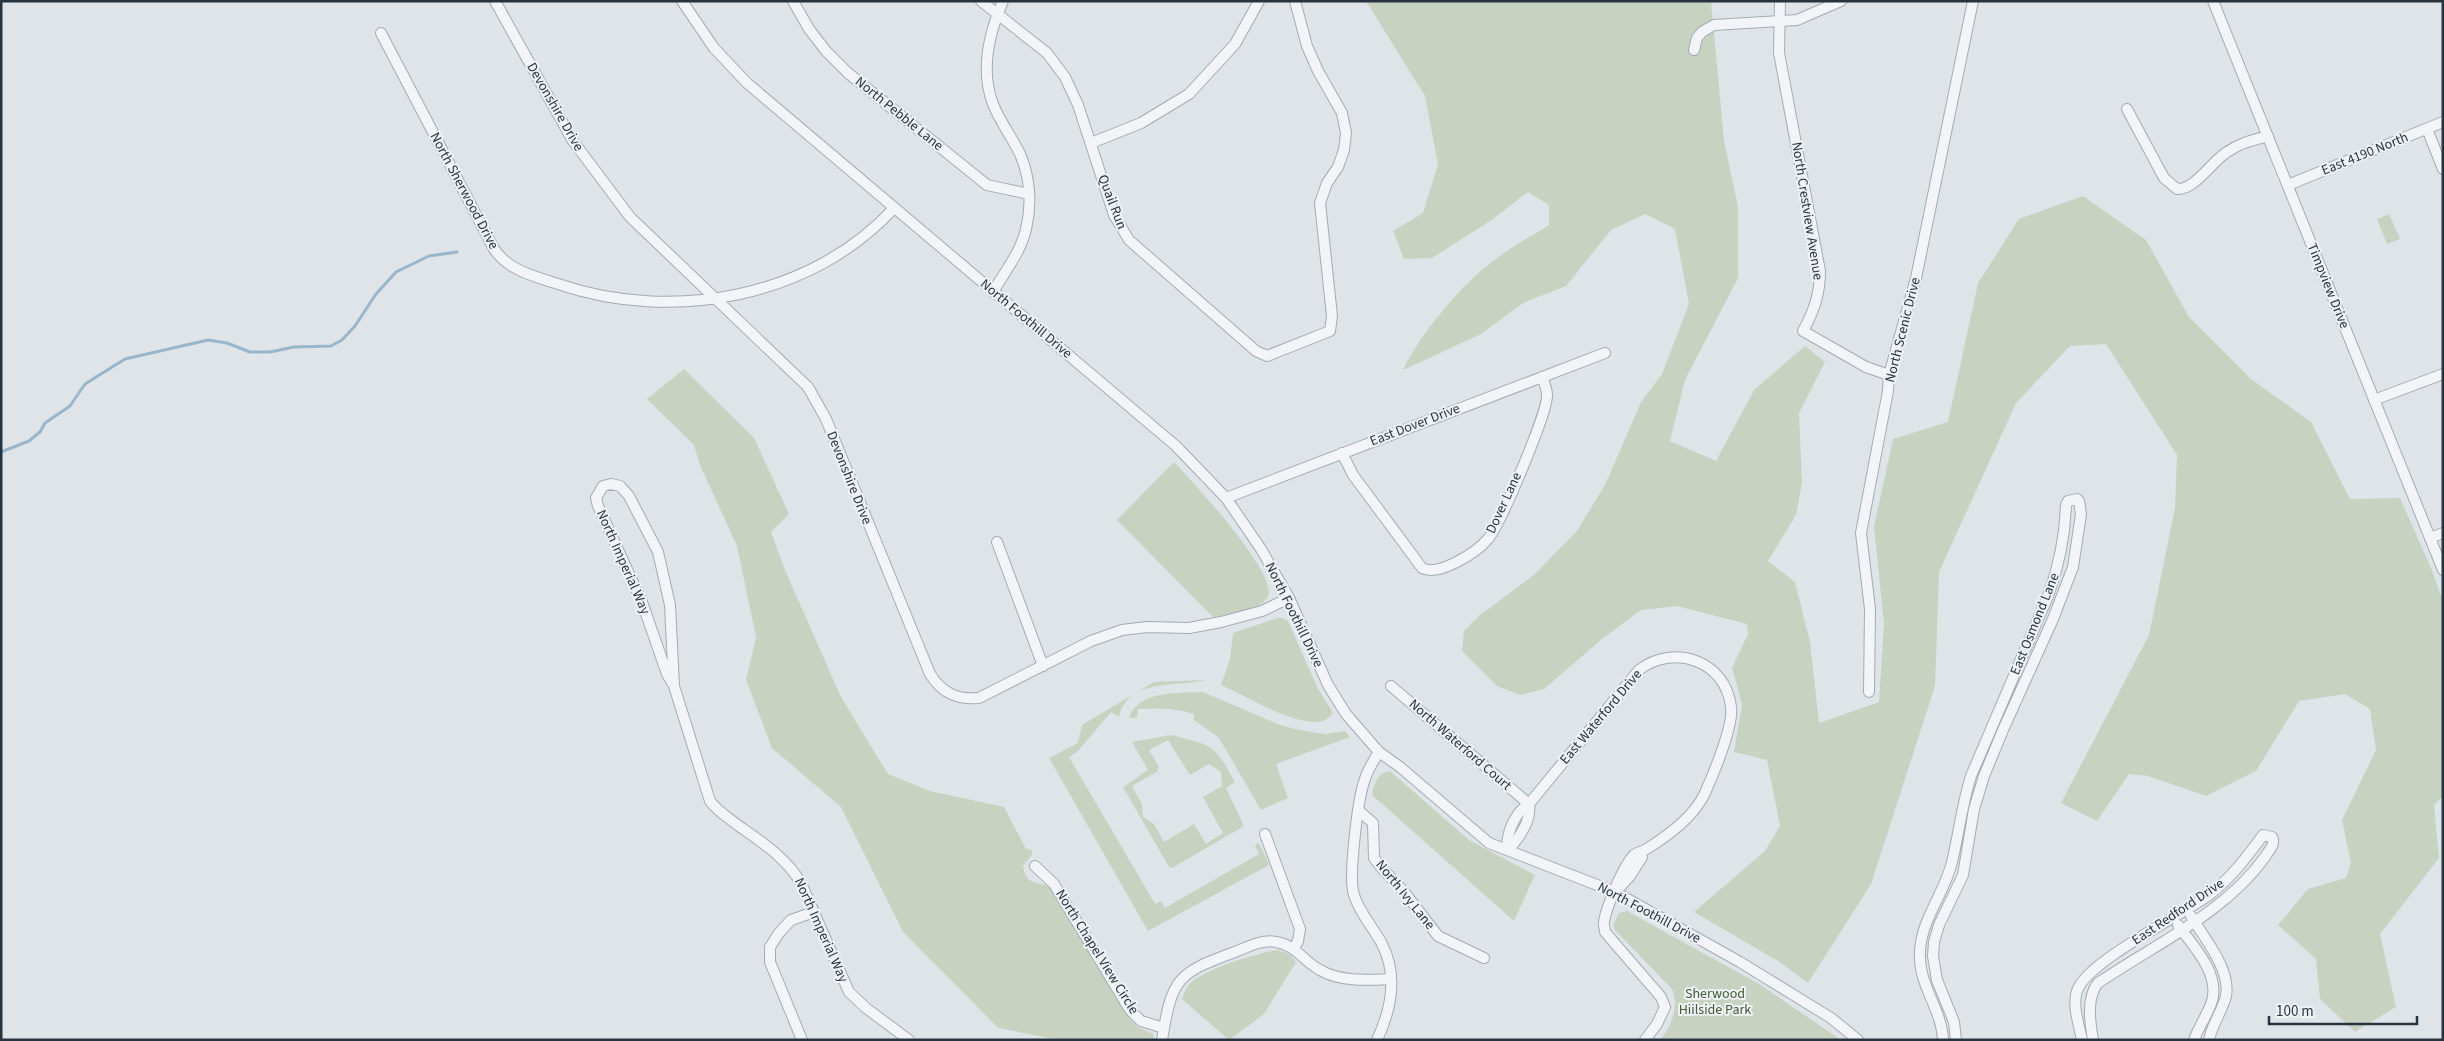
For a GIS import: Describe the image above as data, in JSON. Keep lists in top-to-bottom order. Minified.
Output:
{"streets":{"street":["Devonshire Drive","North Pebble Lane","East 4190 North","North Sherwood Drive","Quail Run","North Crestview Avenue","Timpview Drive","North Foothill Drive","North Scenic Drive","East Dover Drive","Dover Lane","North Imperial Way","East Osmond Lane","East Waterford Drive","North Waterford Court","North Ivy Lane","East Redford Drive","North Chapel View Circle"]},"crossings":[["Devonshire Drive","North Sherwood Drive"],["Devonshire Drive","North Foothill Drive"],["East 4190 North","Timpview Drive"],["North Sherwood Drive","North Foothill Drive"],["North Crestview Avenue","North Scenic Drive"],["North Foothill Drive","East Dover Drive"],["North Foothill Drive","East Waterford Drive"],["East Dover Drive","Dover Lane"],["East Waterford Drive","North Waterford Court"]],"parks":["Sherwood Hiilside Park"],"scale_bar":"100 m"}
